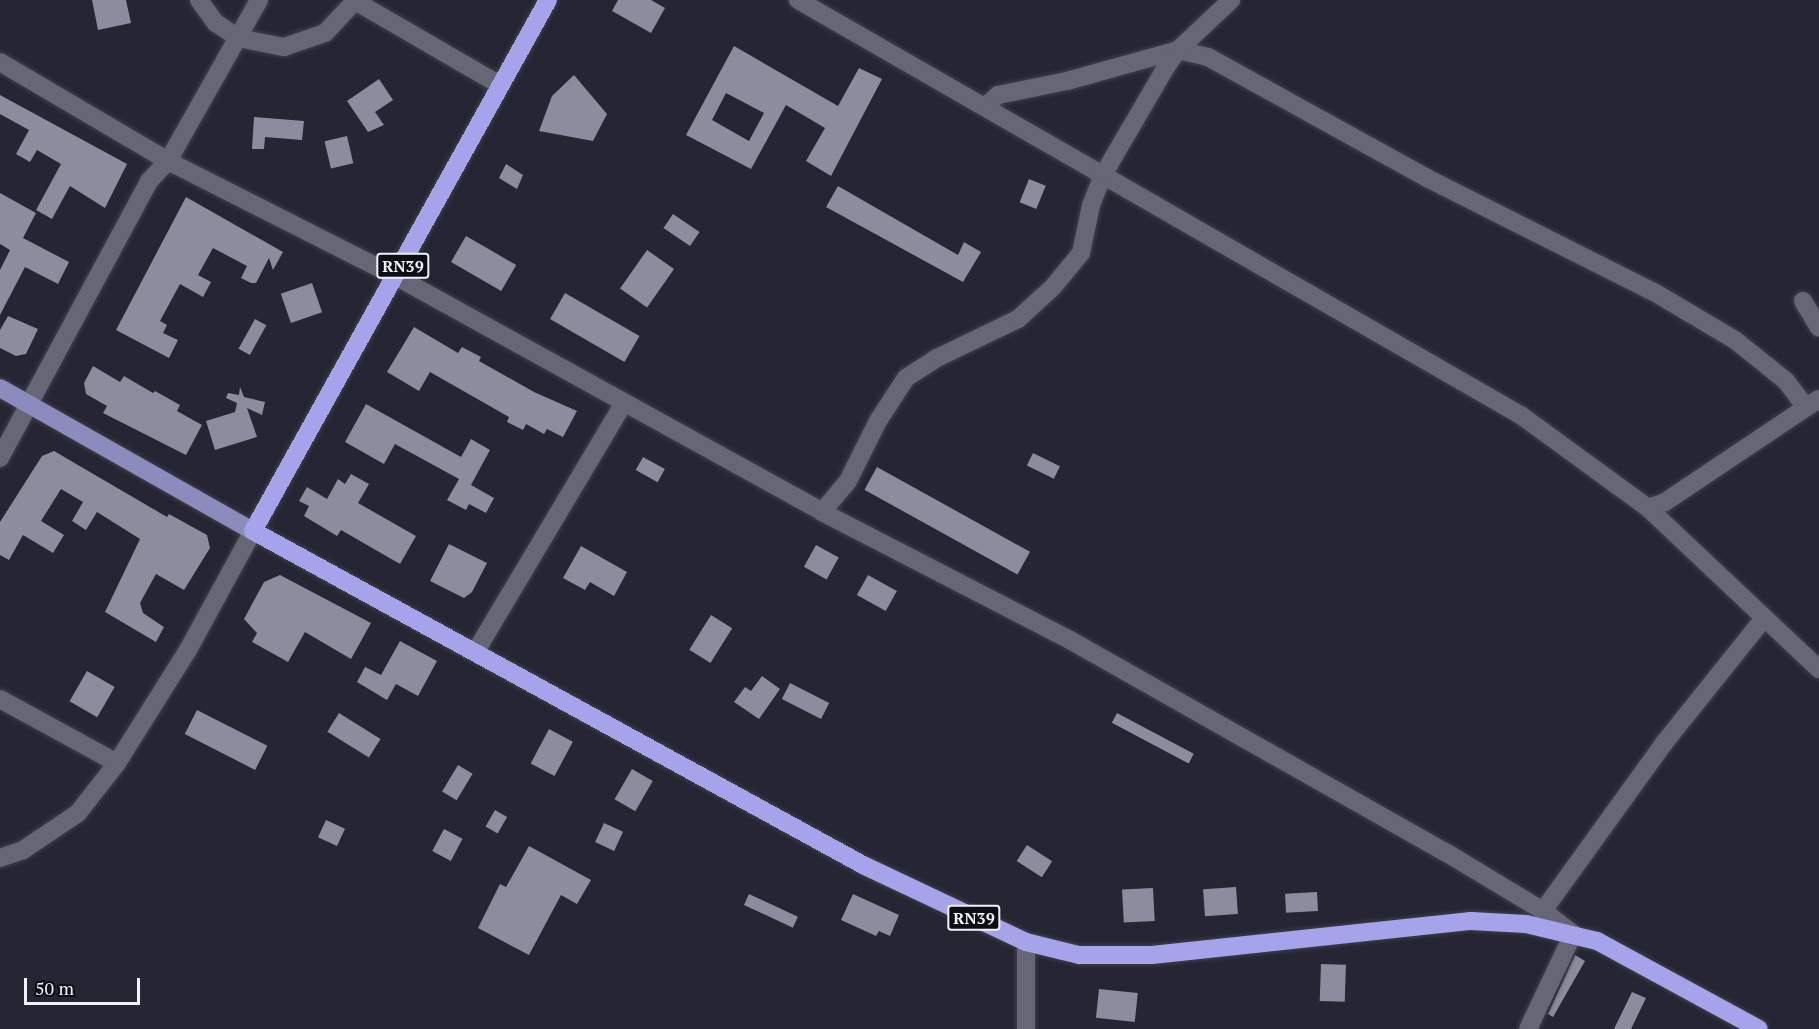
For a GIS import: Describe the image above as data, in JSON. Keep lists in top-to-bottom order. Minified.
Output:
{"streets":{"highway":["RN39"]},"scale_bar":"50 m"}
